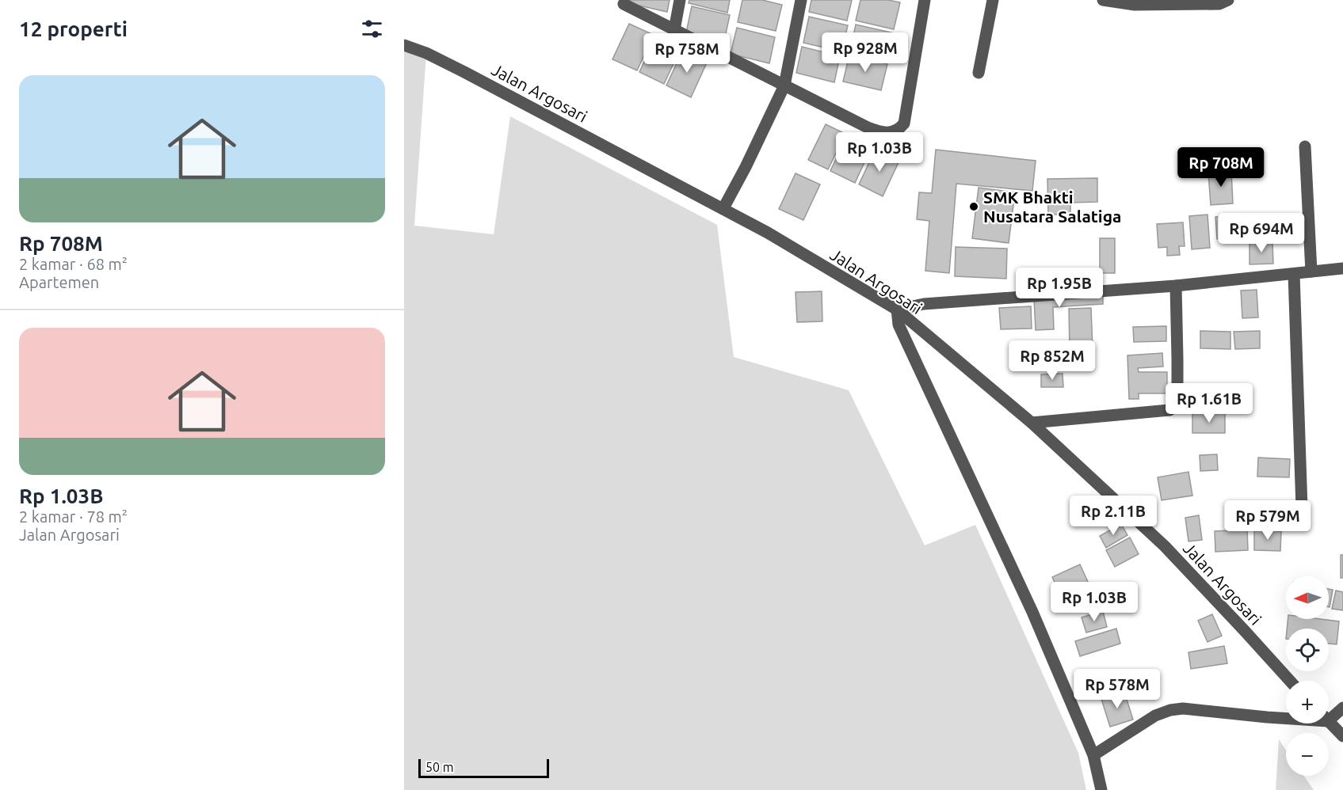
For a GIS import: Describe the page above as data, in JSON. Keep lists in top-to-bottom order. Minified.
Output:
{"streets":{"street":["Jalan Argosari"]},"places":["SMK Bhakti Nusatara Salatiga"],"scale_bar":"50 m","north":"left","page":{"heading":"12 properti","price":["Rp 928M","Rp 758M","Rp 1.03B","Rp 708M","Rp 694M","Rp 1.95B","Rp 852M","Rp 1.61B","Rp 2.11B","Rp 579M","Rp 1.03B","Rp 578M"],"list":[{"name":"Rp 708M","note":"2 kamar · 68 m² · Apartemen"},{"name":"Rp 1.03B","note":"2 kamar · 78 m² · Jalan Argosari"}],"map_buttons":["+","−"],"scale":"50 m"}}
